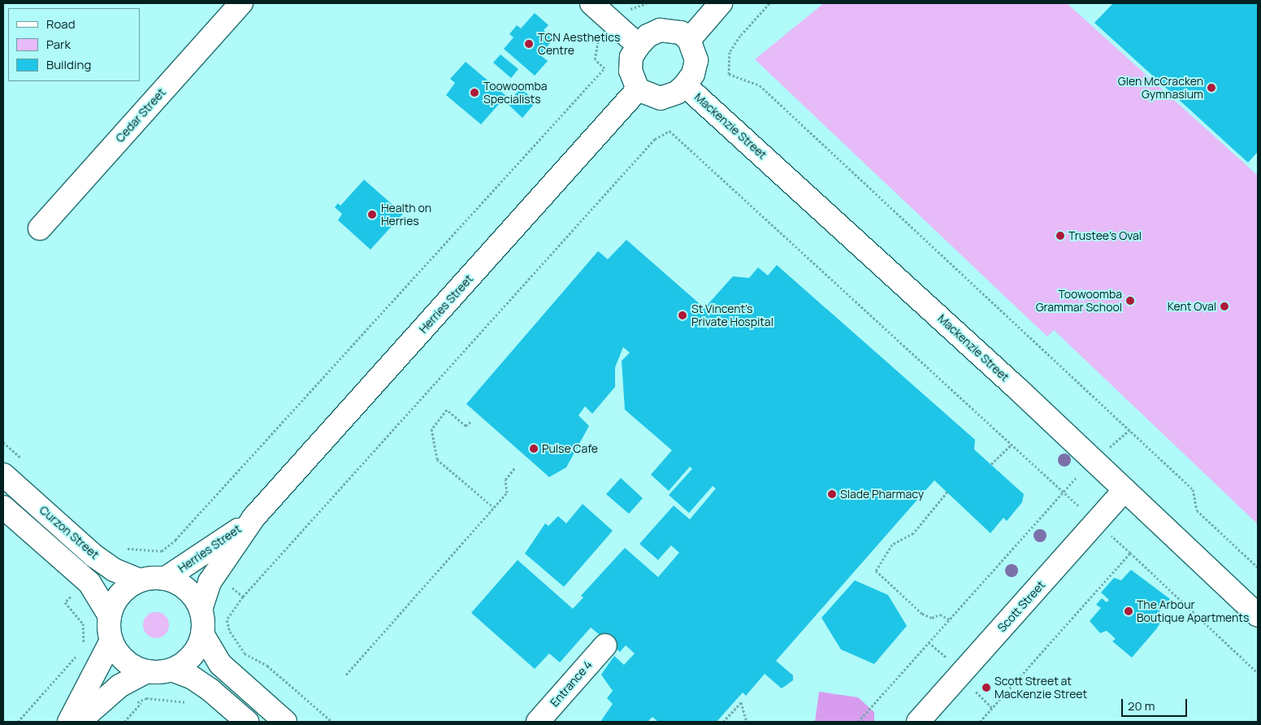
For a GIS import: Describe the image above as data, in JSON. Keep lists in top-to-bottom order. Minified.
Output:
{"streets":{"street":["Cedar Street","Mackenzie Street","Herries Street","Curzon Street","Scott Street","Entrance 4"]},"crossings":[["Mackenzie Street","Herries Street"],["Mackenzie Street","Scott Street"],["Herries Street","Curzon Street"]],"places":["TCN Aesthetics Centre","Glen McCracken Gymnasium","Toowoomba Specialists","Health on Herries","Trustee's Oval","Toowoomba Grammar School","Kent Oval","St Vincent's Private Hospital","Pulse Cafe","Slade Pharmacy","The Arbour Boutique Apartments","Scott Street at MacKenzie Street"],"legend":["Road","Park","Building"],"scale_bar":"20 m"}
